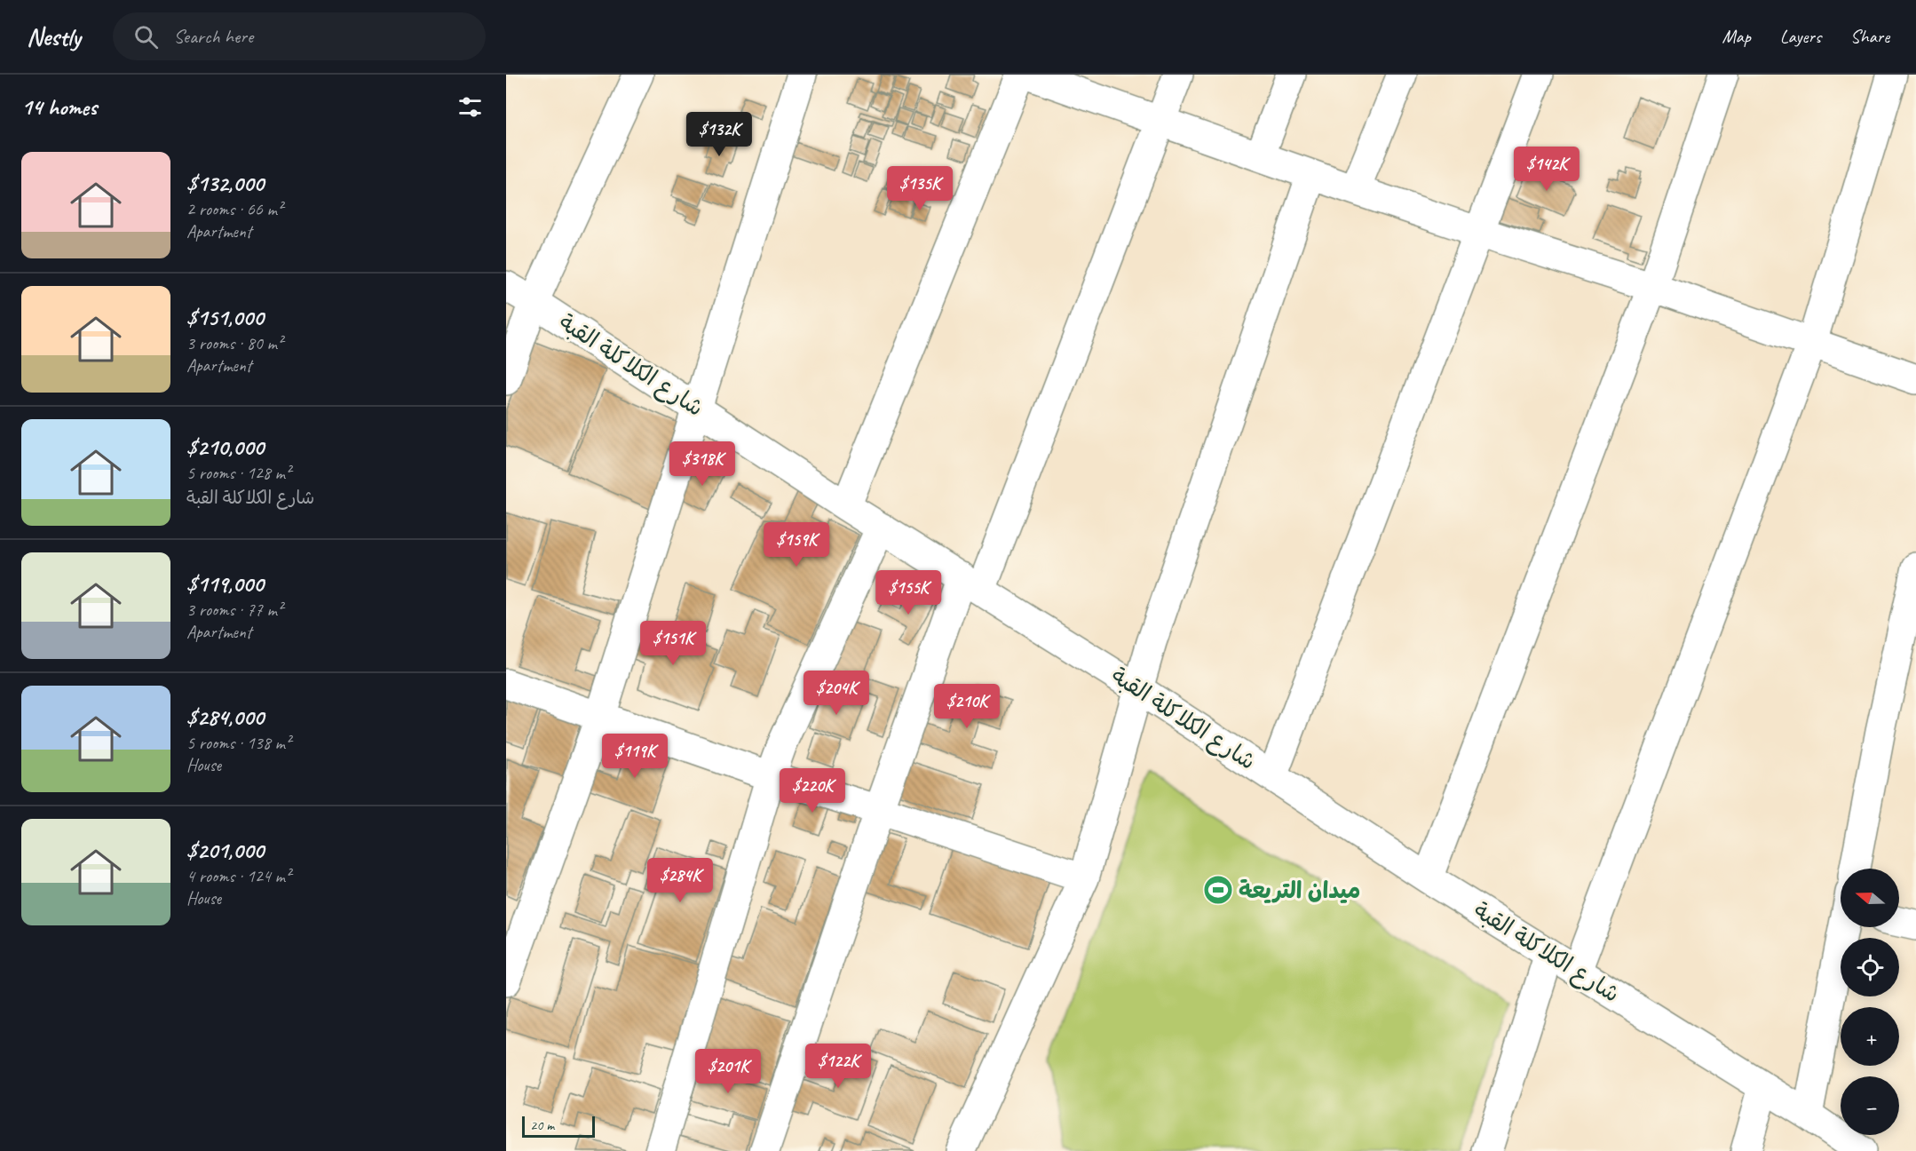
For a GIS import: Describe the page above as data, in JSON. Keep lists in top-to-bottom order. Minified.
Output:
{"streets":{"street":["شارع الكلاكلة القبة"]},"places":{"sports":["ميدان التريعة"]},"scale_bar":"20 m","north":"left","page":{"header":"Nestly","search":"Search here","nav":["Map","Layers","Share"],"heading":"14 homes","price":["$132K","$142K","$135K","$318K","$159K","$155K","$151K","$204K","$210K","$119K","$220K","$284K","$122K","$201K"],"list":[{"name":"$132,000","note":"2 rooms · 66 m² · Apartment"},{"name":"$151,000","note":"3 rooms · 80 m² · Apartment"},{"name":"$210,000","note":"5 rooms · 128 m² · شارع الكلاكلة القبة"},{"name":"$119,000","note":"3 rooms · 77 m² · Apartment"},{"name":"$284,000","note":"5 rooms · 138 m² · House"},{"name":"$201,000","note":"4 rooms · 124 m² · House"}],"map_buttons":["+","−"],"scale":"20 m"}}
